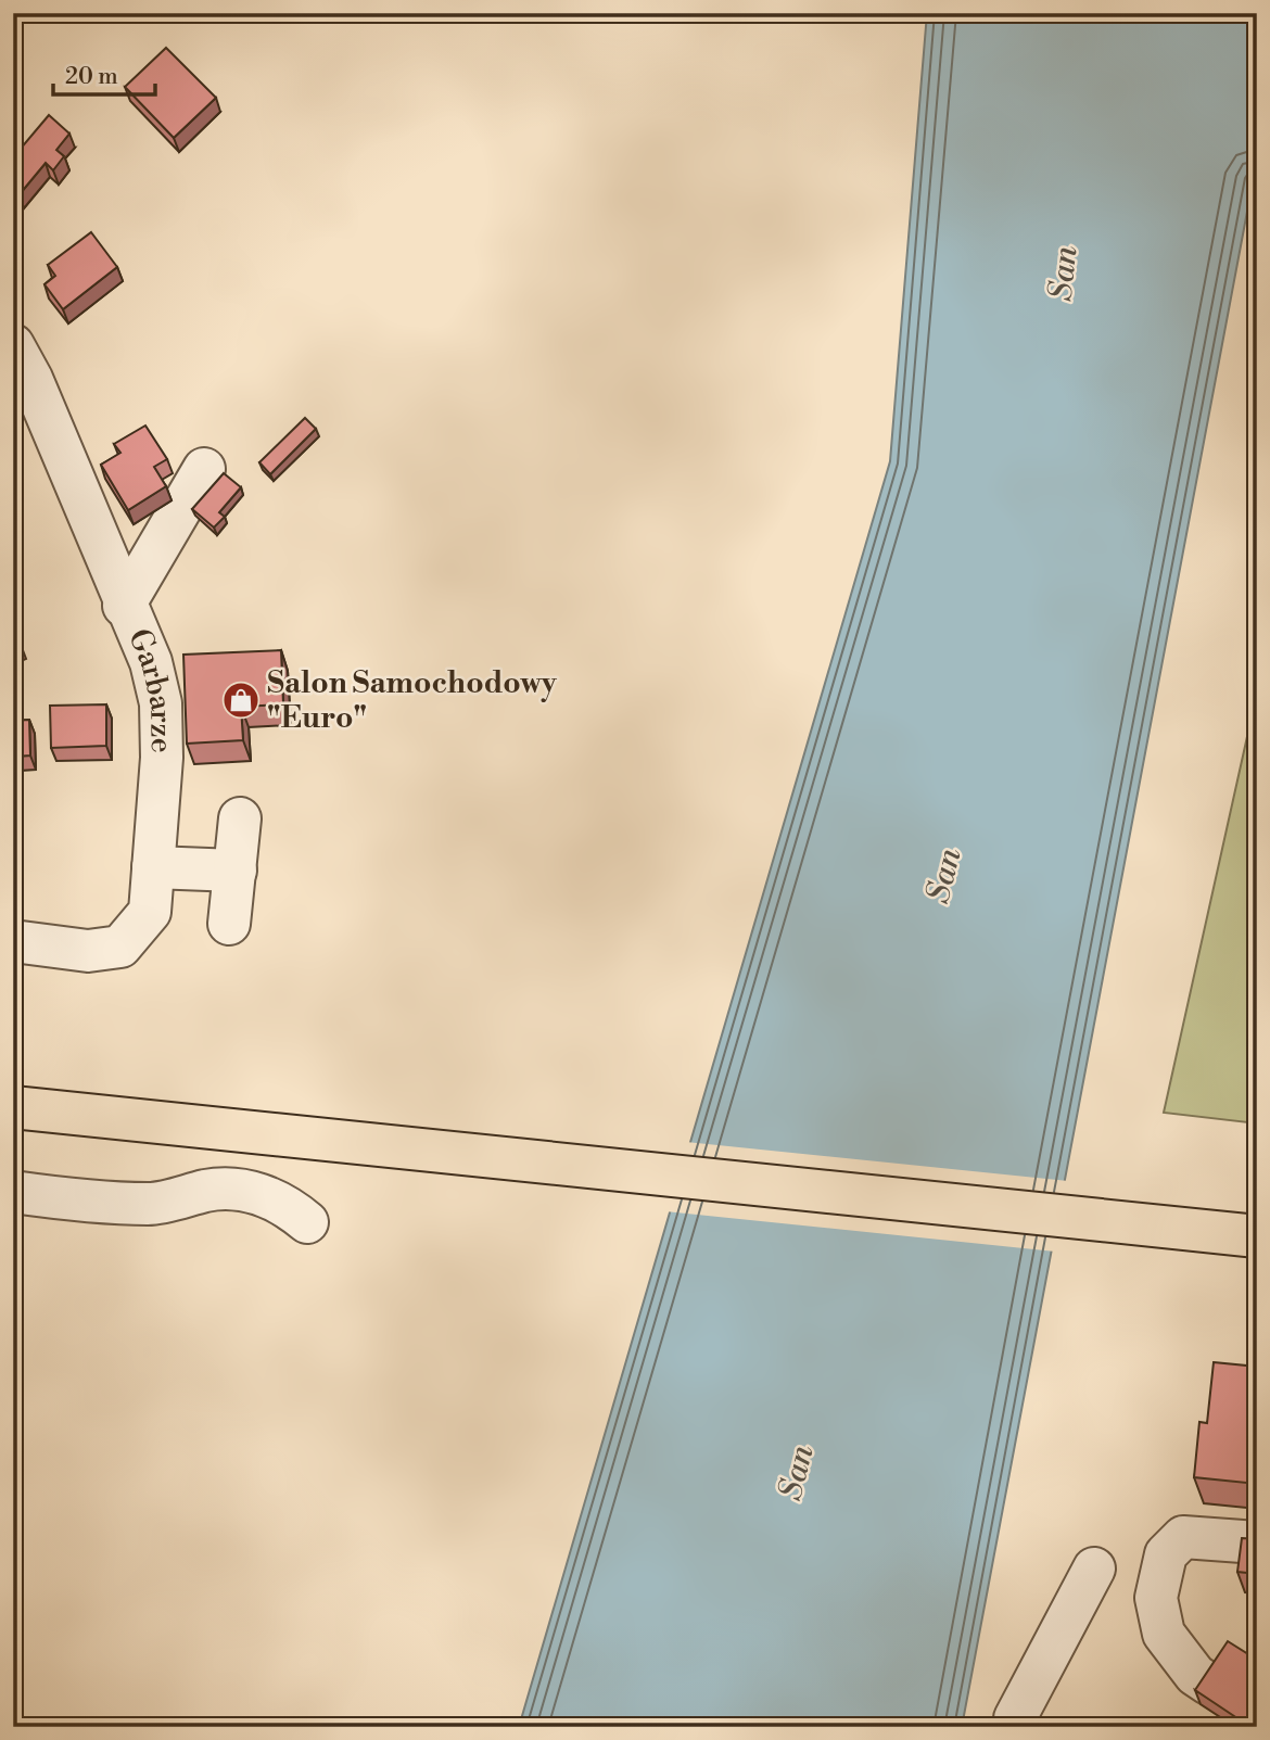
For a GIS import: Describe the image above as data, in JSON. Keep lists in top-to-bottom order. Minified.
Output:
{"streets":{"street":["Garbarze"]},"water":["San"],"places":{"shop":["Salon Samochodowy \"Euro\""]},"scale_bar":"20 m"}
